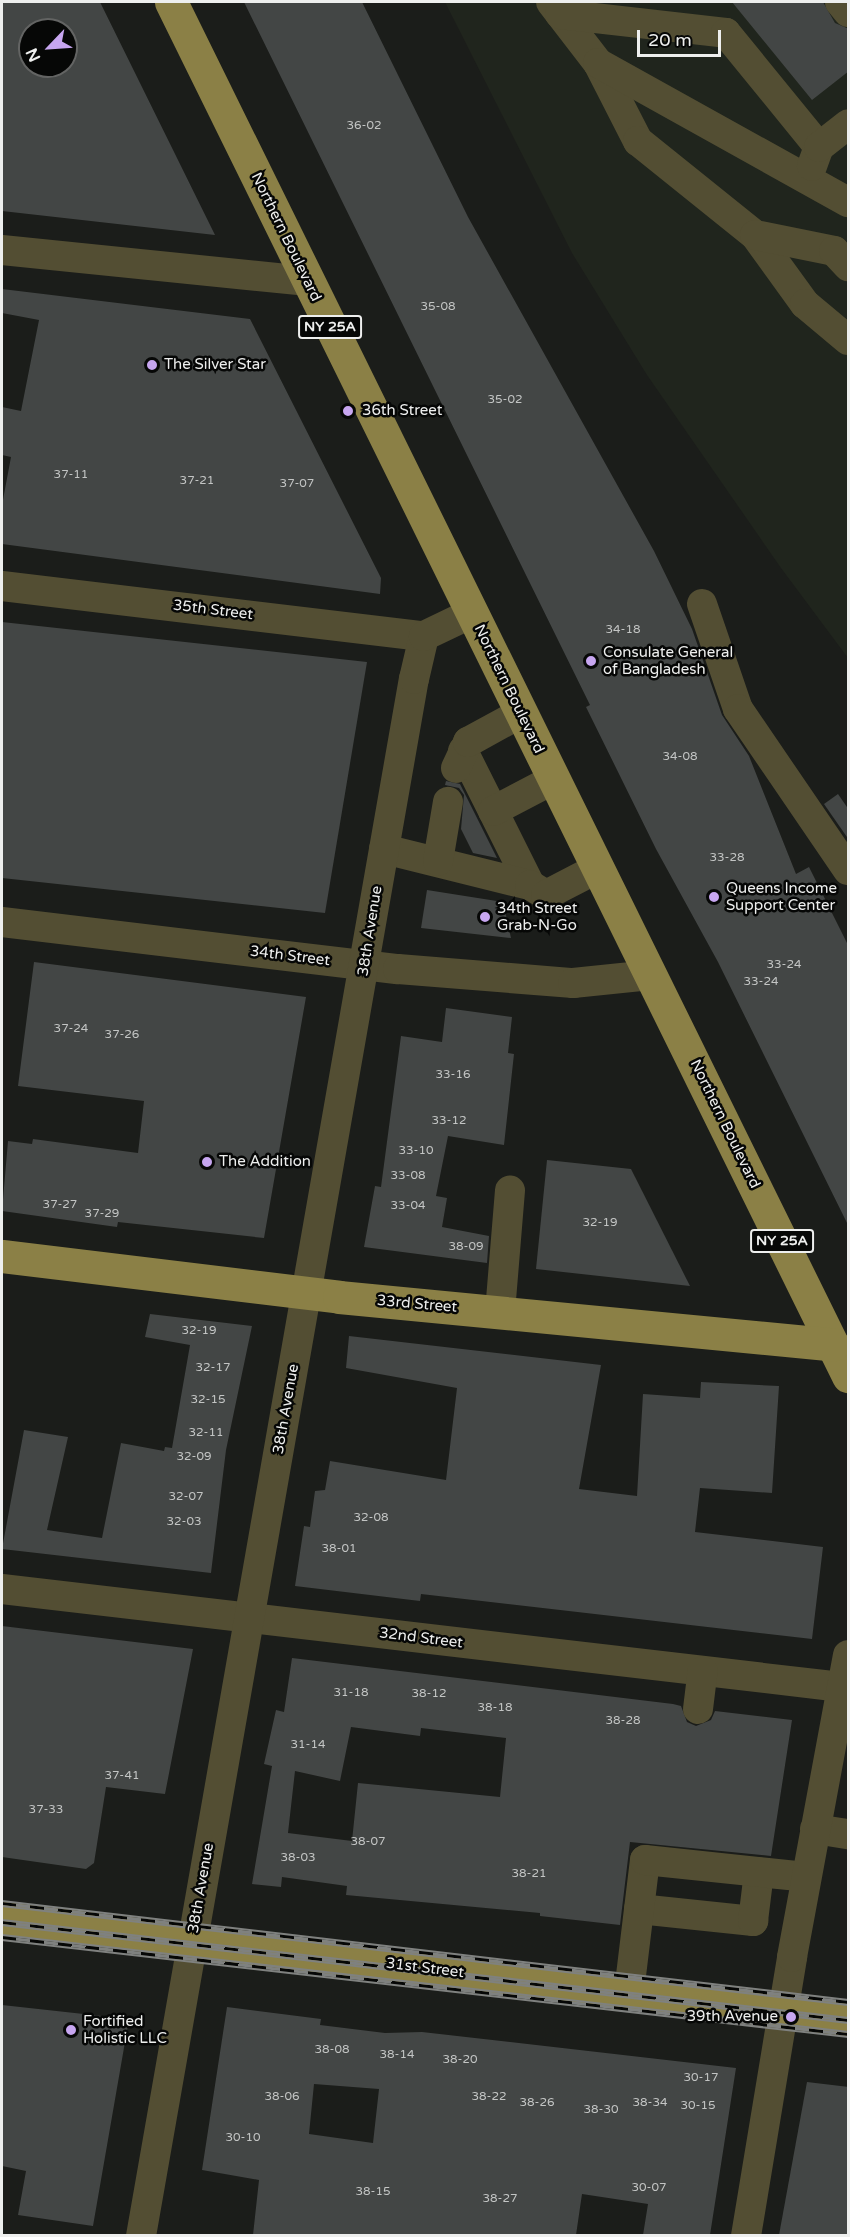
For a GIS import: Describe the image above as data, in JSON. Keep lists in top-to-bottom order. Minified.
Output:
{"streets":{"main road":["Northern Boulevard","NY 25A","33rd Street","31st Street"],"street":["35th Street","38th Avenue","34th Street","32nd Street"]},"crossings":[["Northern Boulevard","34th Street"],["Northern Boulevard","33rd Street"],["35th Street","38th Avenue"],["38th Avenue","34th Street"],["38th Avenue","33rd Street"],["38th Avenue","32nd Street"],["38th Avenue","31st Street"]],"places":["The Silver Star","36th Street","Consulate General of Bangladesh","Queens Income Support Center","34th Street Grab-N-Go","The Addition","39th Avenue","Fortified Holistic LLC"],"house_numbers":["36-02","35-08","35-02","37-11","37-21","37-07","34-18","34-08","33-28","33-24","33-24","37-24","37-26","33-16","33-12","33-10","33-08","37-27","33-04","37-29","32-19","38-09","32-19","32-17","32-15","32-11","32-09","32-07","32-08","32-03","38-01","31-18","38-12","38-18","38-28","31-14","37-41","37-33","38-07","38-03","38-21","38-08","38-14","38-20","30-17","38-06","38-22","38-26","38-34","30-15","38-30","30-10","30-07","38-15","38-27"],"scale_bar":"20 m","north":"bottom left"}
